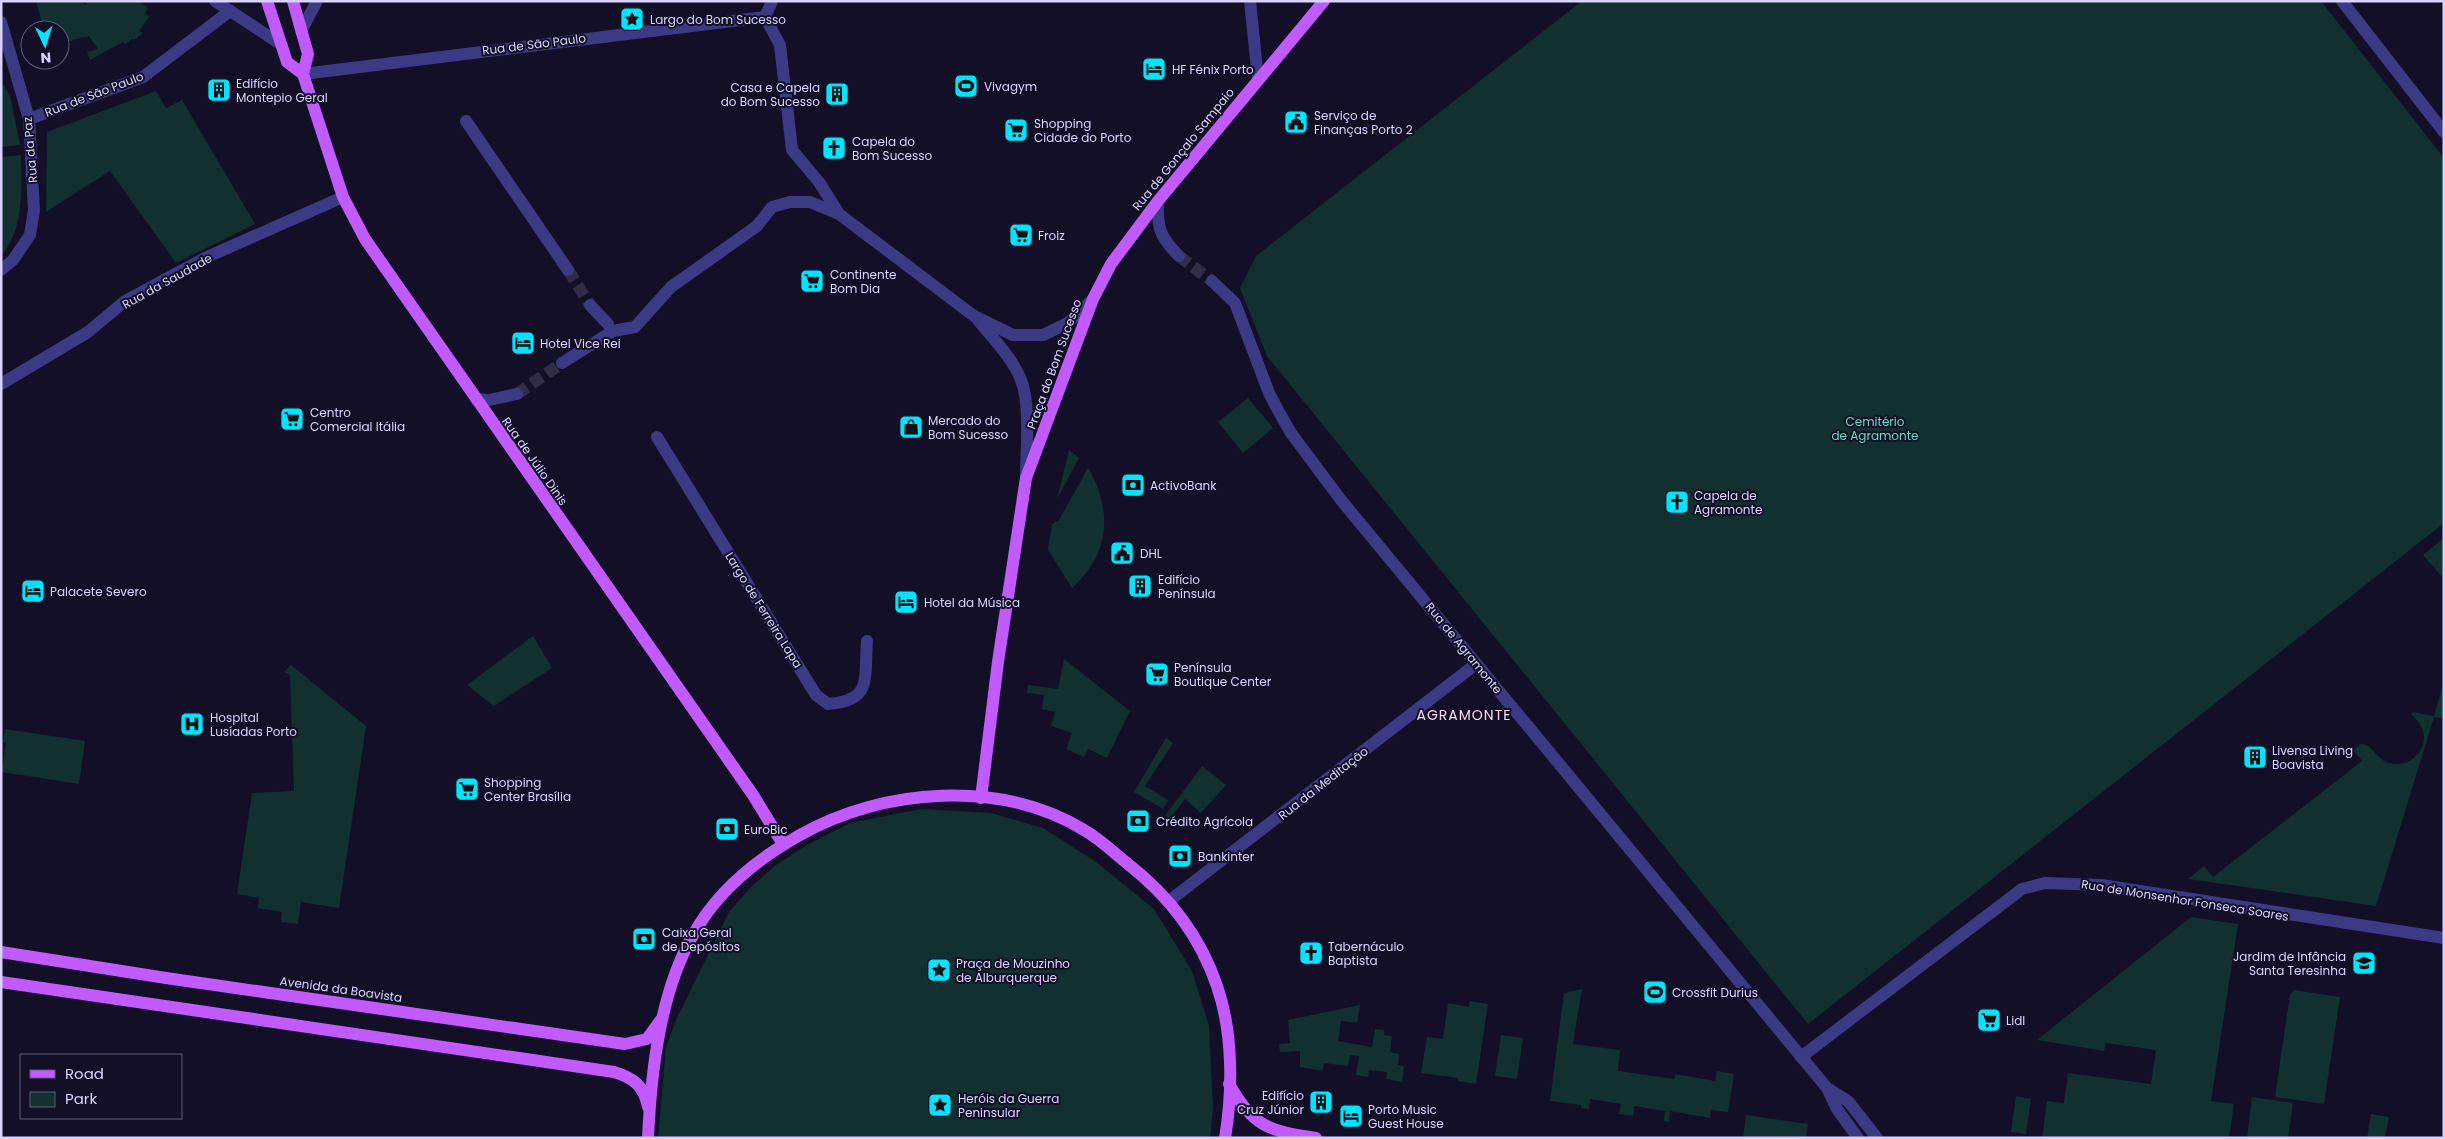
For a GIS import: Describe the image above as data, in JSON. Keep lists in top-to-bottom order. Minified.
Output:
{"streets":{"main road":["Rua de Gonçalo Sampaio","Praça do Bom Sucesso","Rua de Júlio Dinis","Avenida da Boavista"],"street":["Rua de São Paulo","Rua da Paz","Rua da Saudade","Largo de Ferreira Lapa","Rua de Agramonte","Rua da Meditação","Rua de Monsenhor Fonseca Soares"]},"crossings":[["Rua de São Paulo","Rua da Paz"],["Rua de São Paulo","Rua de Júlio Dinis"],["Rua de Gonçalo Sampaio","Praça do Bom Sucesso"],["Rua da Saudade","Rua de Júlio Dinis"],["Rua de Agramonte","Rua da Meditação"],["Rua de Agramonte","Rua de Monsenhor Fonseca Soares"]],"districts":["AGRAMONTE"],"parks":["Cemitério de Agramonte"],"places":{"place":["Largo do Bom Sucesso","Praça de Mouzinho de Alburquerque","Heróis da Guerra Peninsular"],"hotel":["HF Fénix Porto","Hotel Vice Rei","Palacete Severo","Hotel da Música","Porto Music Guest House"],"sports":["Vivagym","Crossfit Durius"],"building":["Edifício Montepio Geral","Casa e Capela do Bom Sucesso","Edifício Península","Livensa Living Boavista","Edifício Cruz Júnior"],"public building":["Serviço de Finanças Porto 2","DHL"],"supermarket":["Shopping Cidade do Porto","Froiz","Continente Bom Dia","Centro Comercial Itália","Península Boutique Center","Shopping Center Brasília","Lidl"],"church":["Capela do Bom Sucesso","Capela de Agramonte","Tabernáculo Baptista"],"shop":["Mercado do Bom Sucesso"],"bank":["ActivoBank","Crédito Agrícola","EuroBic","Bankinter","Caixa Geral de Depósitos"],"hospital":["Hospital Lusíadas Porto"],"school or university":["Jardim de Infância Santa Teresinha"]},"legend":["Road","Park"],"north":"bottom"}
